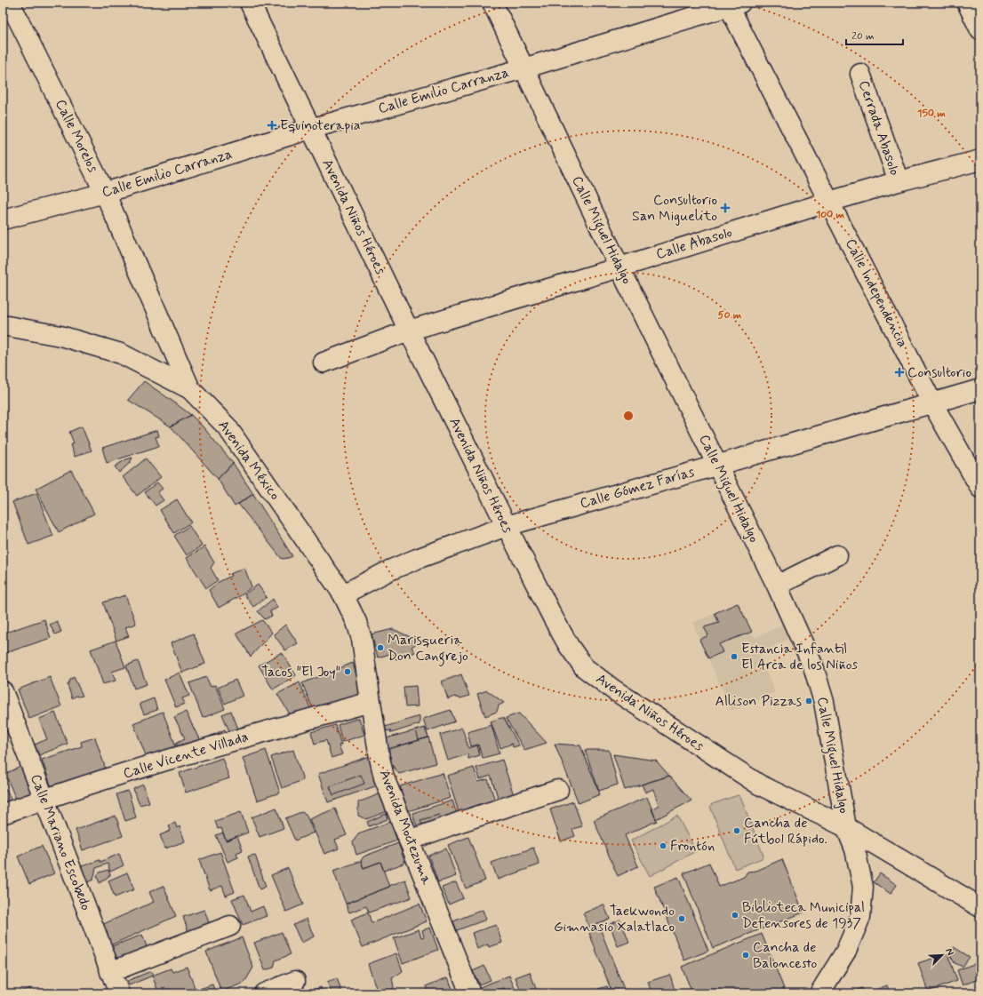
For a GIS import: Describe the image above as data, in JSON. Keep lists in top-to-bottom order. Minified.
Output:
{"streets":{"street":["Calle Emilio Carranza","Cerrada Abasolo","Calle Morelos","Avenida Niños Héroes","Calle Miguel Hidalgo","Calle Abasolo","Calle Independencia","Avenida México","Calle Gómez Farías","Calle Vicente Villada","Avenida Moctezuma","Calle Mariano Escobedo"]},"crossings":[["Calle Emilio Carranza","Calle Morelos"],["Calle Emilio Carranza","Avenida Niños Héroes"],["Calle Emilio Carranza","Calle Miguel Hidalgo"],["Calle Emilio Carranza","Calle Independencia"],["Cerrada Abasolo","Calle Abasolo"],["Calle Morelos","Avenida México"],["Avenida Niños Héroes","Calle Miguel Hidalgo"],["Avenida Niños Héroes","Calle Abasolo"],["Avenida Niños Héroes","Calle Gómez Farías"],["Calle Miguel Hidalgo","Calle Abasolo"],["Calle Miguel Hidalgo","Calle Gómez Farías"],["Calle Abasolo","Calle Independencia"],["Calle Independencia","Calle Gómez Farías"],["Avenida México","Calle Gómez Farías"],["Avenida México","Avenida Moctezuma"],["Calle Gómez Farías","Avenida Moctezuma"],["Calle Vicente Villada","Avenida Moctezuma"],["Calle Vicente Villada","Calle Mariano Escobedo"]],"places":{"health":["Equinoterapia","Consultorio San Miguelito","Consultorio"],"other":["Marisqueria Don Cangrejo","Estancia Infantil El Arca de los Niños","Tacos \"El Joy\"","Allison Pizzas","Cancha de Fútbol Rápido.","Frontón","Biblioteca Municipal Defensores de 1937","Taekwondo Gimnasio Xalatlaco","Cancha de Baloncesto"]},"scale_bar":"20 m","north":"top right","rings":["150 m","100 m","50 m"]}
